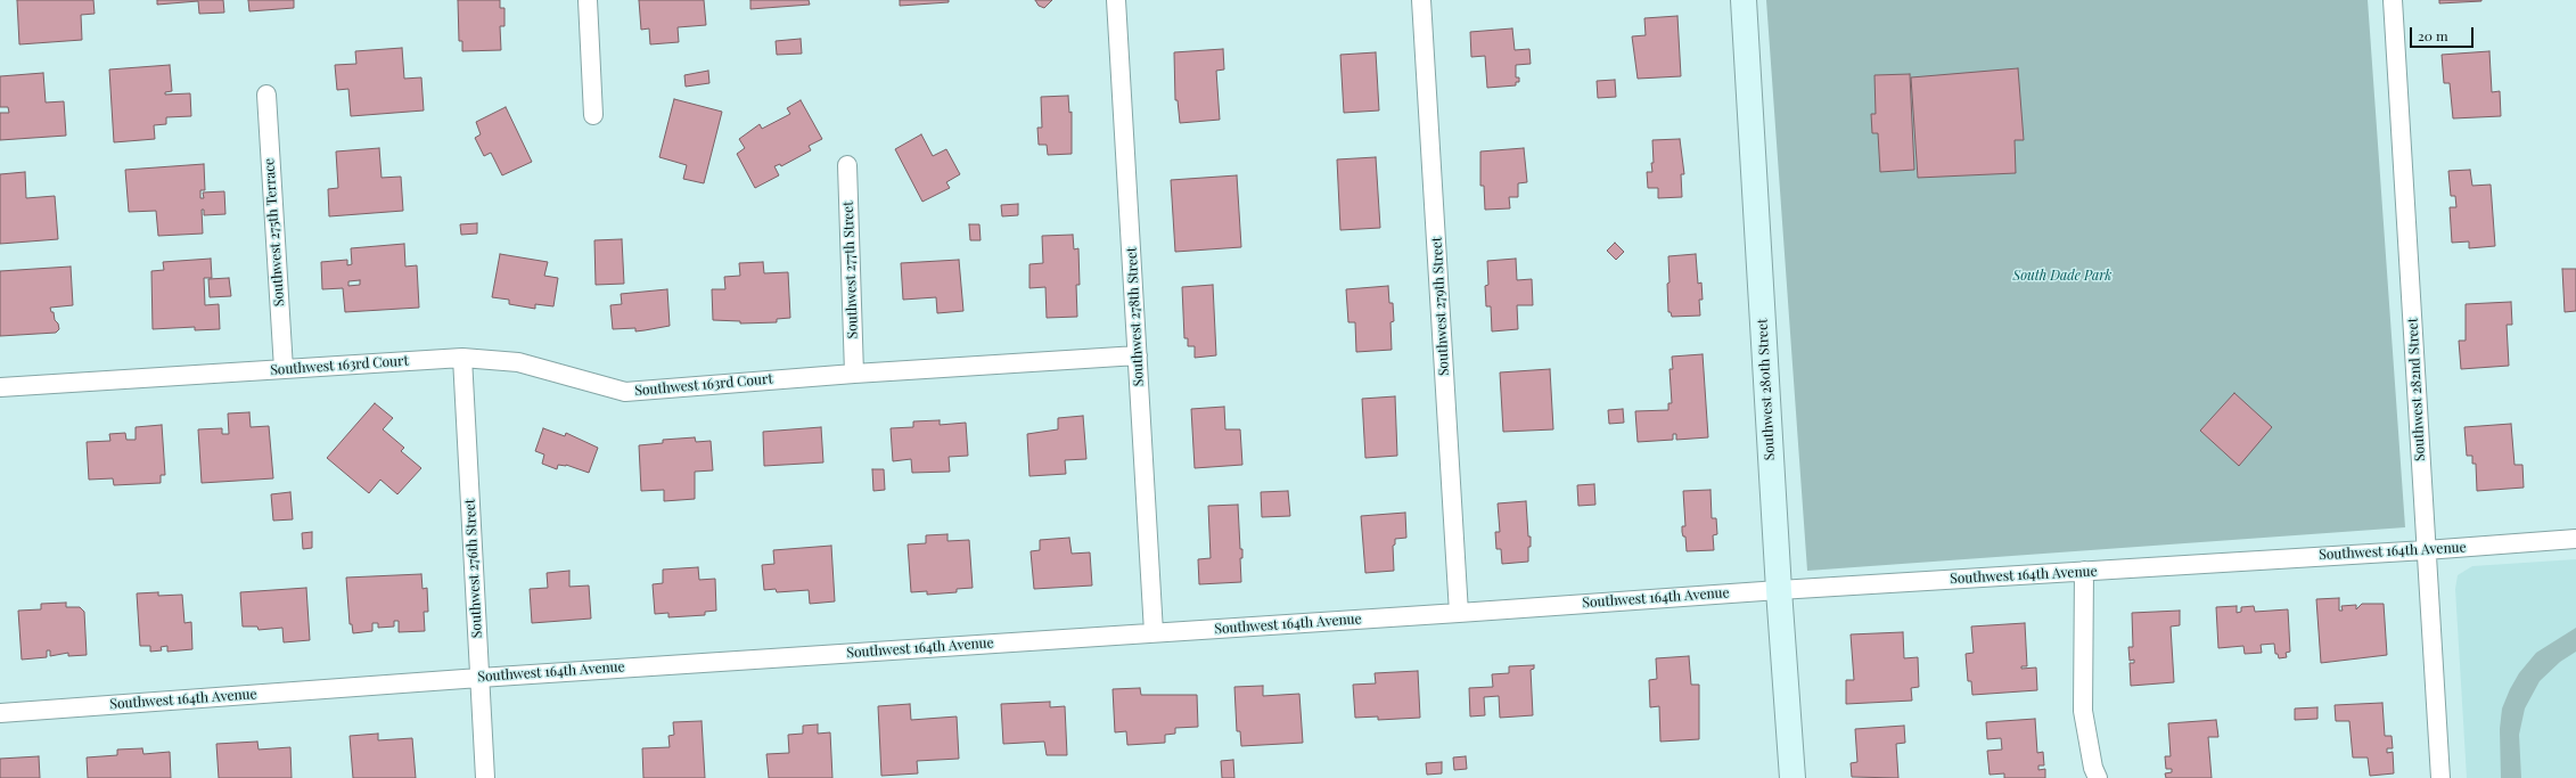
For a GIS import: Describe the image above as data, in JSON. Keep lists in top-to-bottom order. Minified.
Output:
{"streets":{"street":["Southwest 275th Terrace","Southwest 277th Street","Southwest 279th Street","Southwest 278th Street","Southwest 163rd Court","Southwest 280th Street","Southwest 282nd Street","Southwest 164th Avenue","Southwest 276th Street"]},"crossings":[["Southwest 275th Terrace","Southwest 163rd Court"],["Southwest 277th Street","Southwest 163rd Court"],["Southwest 279th Street","Southwest 164th Avenue"],["Southwest 278th Street","Southwest 163rd Court"],["Southwest 278th Street","Southwest 164th Avenue"],["Southwest 163rd Court","Southwest 276th Street"],["Southwest 280th Street","Southwest 164th Avenue"],["Southwest 282nd Street","Southwest 164th Avenue"],["Southwest 164th Avenue","Southwest 276th Street"]],"parks":["South Dade Park"],"scale_bar":"20 m"}
